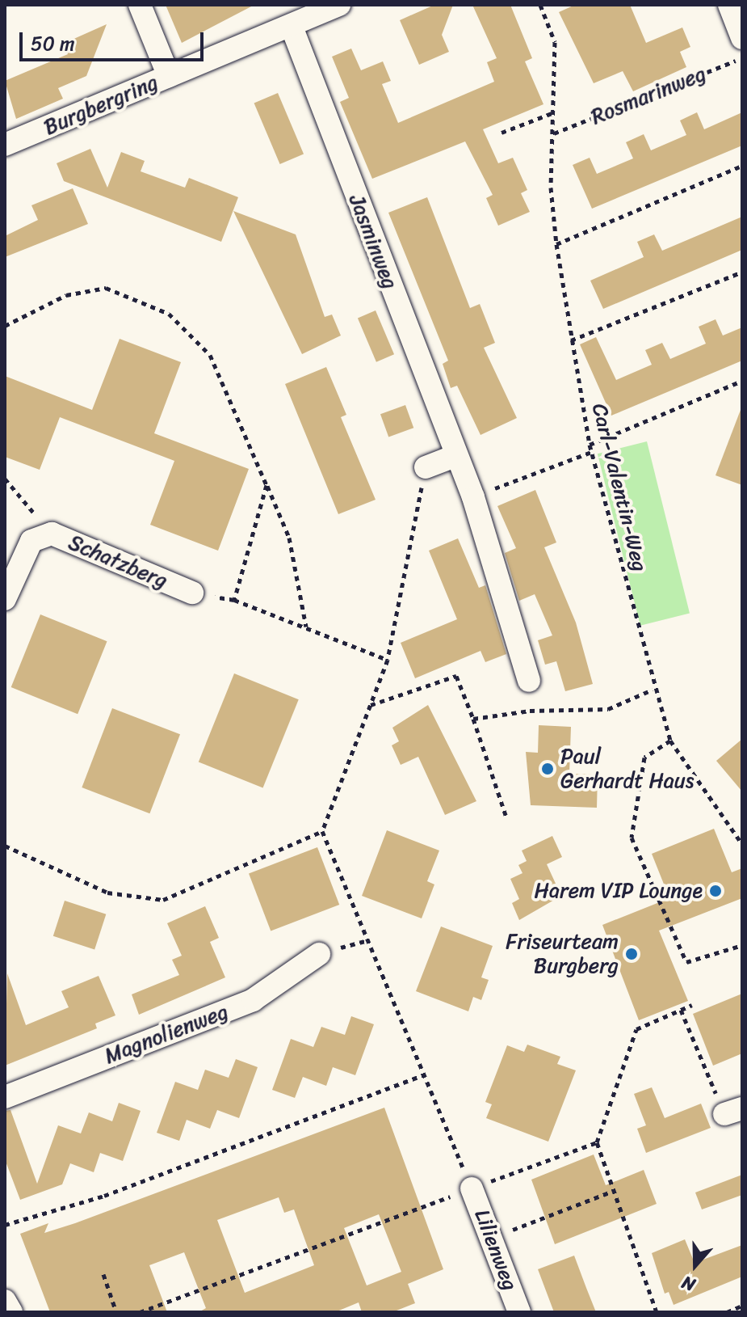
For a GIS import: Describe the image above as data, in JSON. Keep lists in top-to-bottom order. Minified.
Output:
{"streets":{"street":["Burgbergring","Jasminweg","Schatzberg","Magnolienweg","Lilienweg"],"path":["Rosmarinweg","Carl-Valentin-Weg"]},"crossings":[["Rosmarinweg","Carl-Valentin-Weg"],["Burgbergring","Jasminweg"]],"places":["Paul Gerhardt Haus","Harem VIP Lounge","Friseurteam Burgberg"],"scale_bar":"50 m","north":"bottom"}
